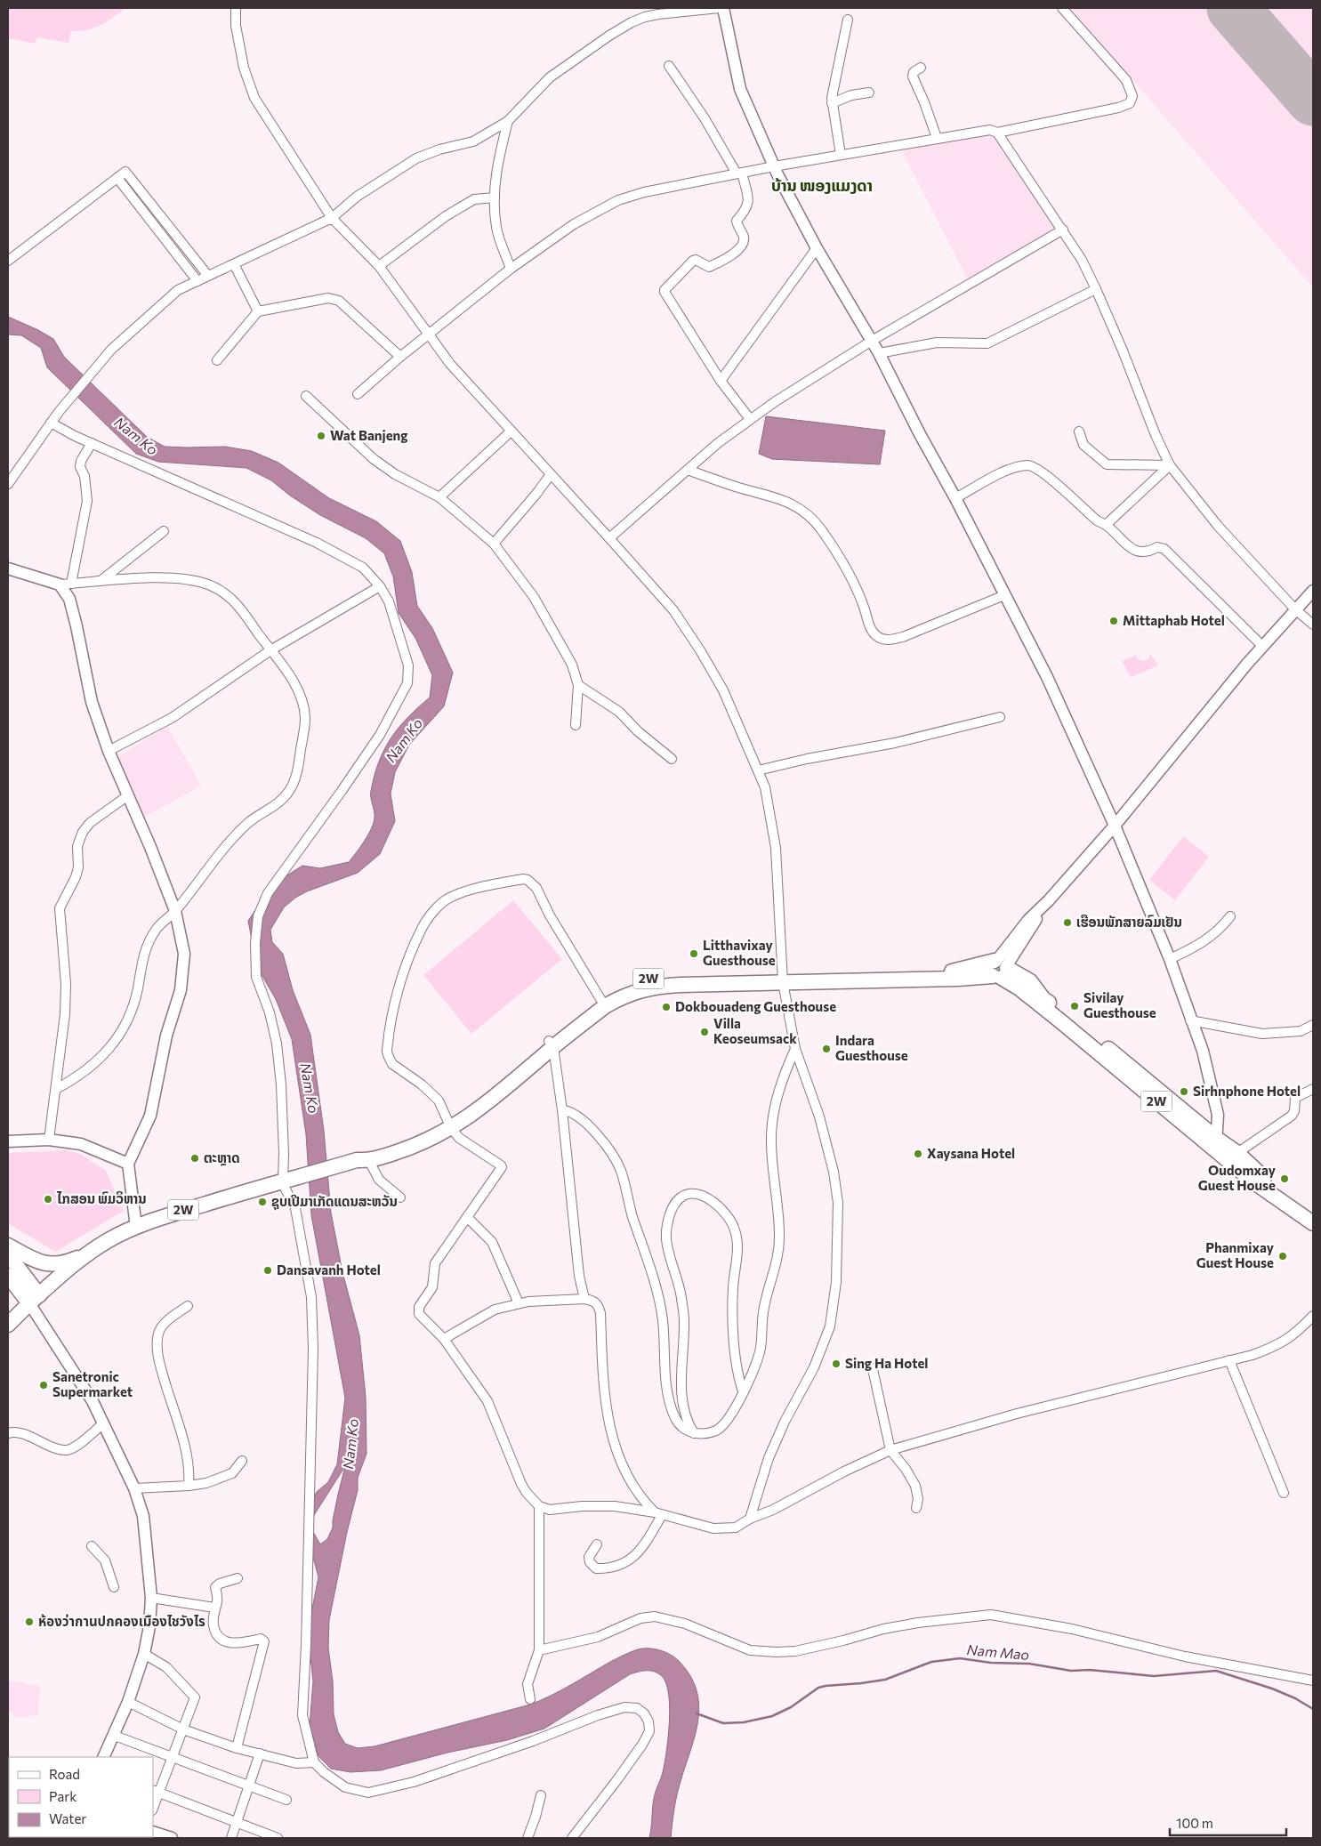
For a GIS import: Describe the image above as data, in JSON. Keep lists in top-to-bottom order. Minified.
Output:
{"streets":{"main road":["2W"]},"districts":["ບ້ານ ໜອງແມງດາ"],"water":["Nam Ko","Nam Mao"],"places":["Wat Banjeng","Mittaphab Hotel","ເຮືອນພັກສາຍລົມເຢັນ","Litthavixay Guesthouse","Sivilay Guesthouse","Dokbouadeng Guesthouse","Villa Keoseumsack","Indara Guesthouse","Sirhnphone Hotel","Xaysana Hotel","ຕະຫຼາດ","Oudomxay Guest House","ໄກສອນ ພົມວິຫານ","ຊຸບເປີມາເກັດແດນສະຫວັນ","Phanmixay Guest House","Dansavanh Hotel","Sing Ha Hotel","Sanetronic Supermarket","ห้องว่ากานปกคองเมืองไชวังไร"],"legend":["Road","Park","Water"],"scale_bar":"100 m"}
